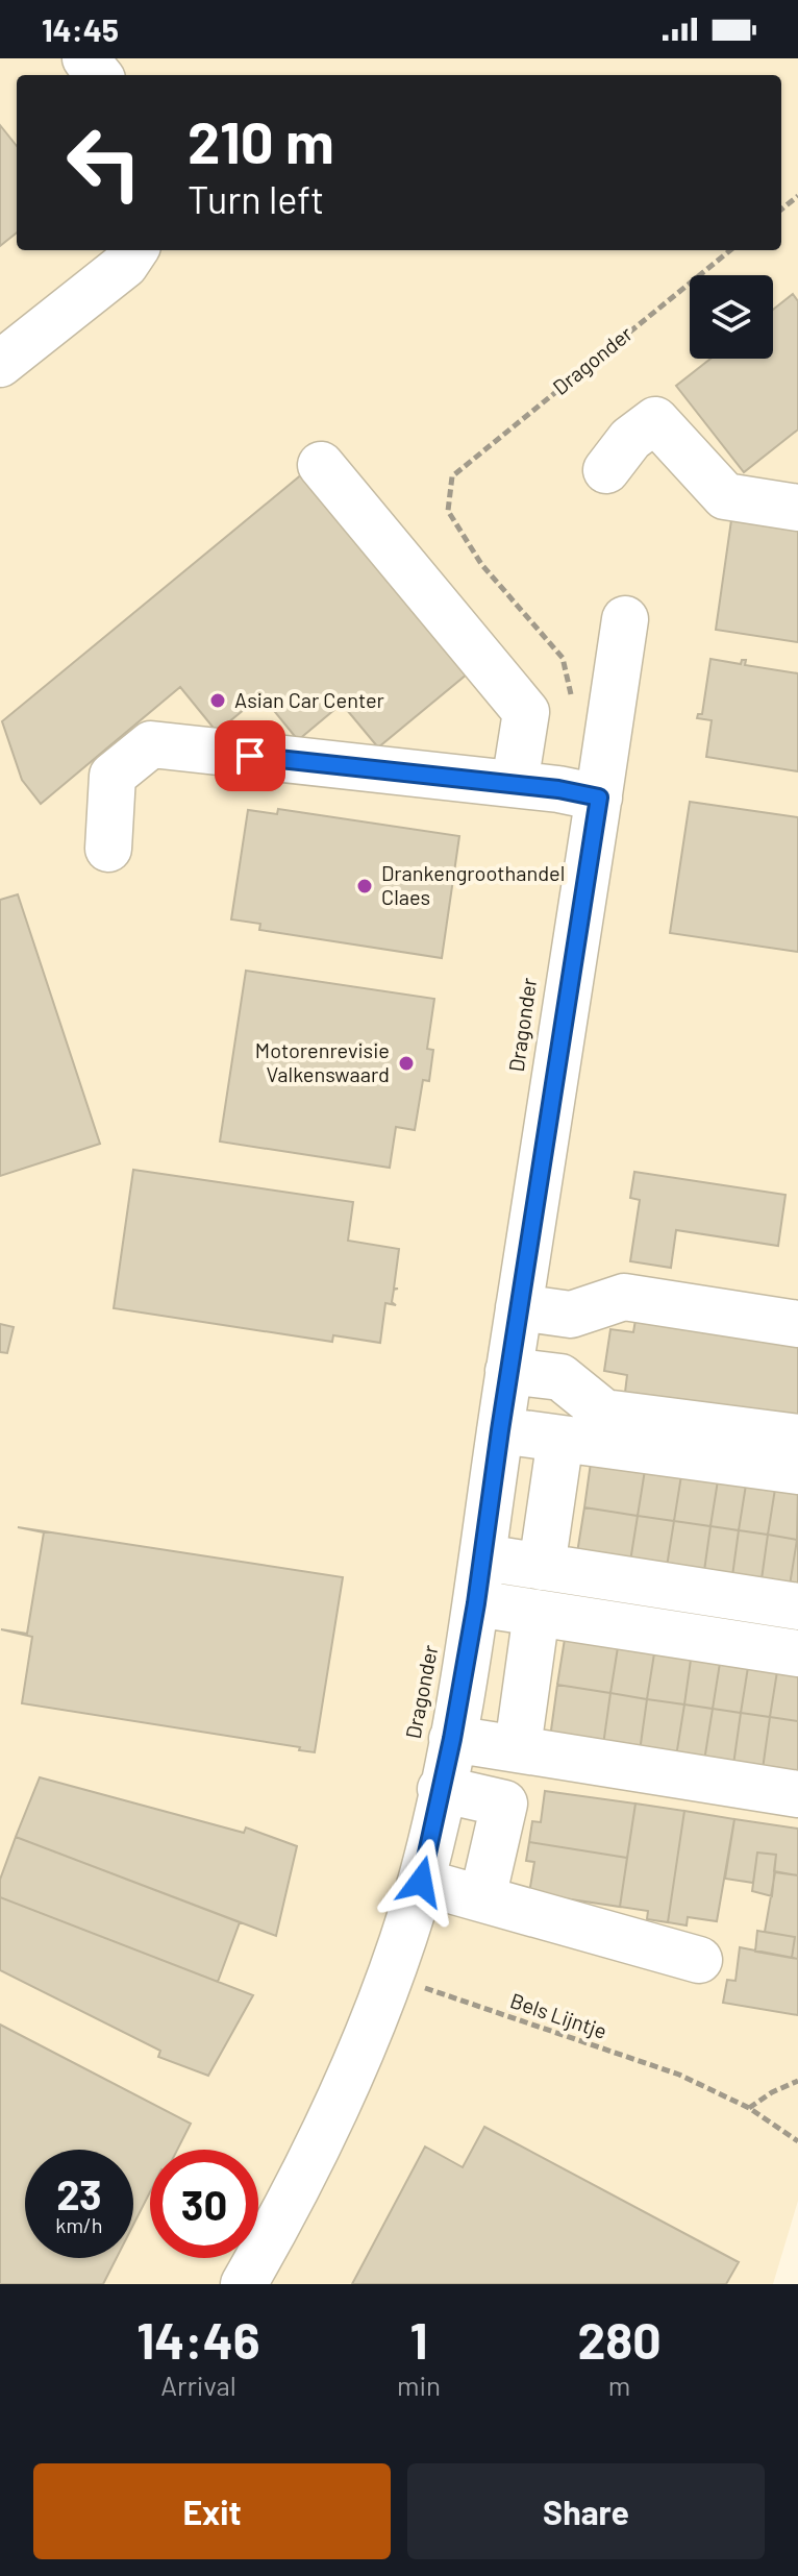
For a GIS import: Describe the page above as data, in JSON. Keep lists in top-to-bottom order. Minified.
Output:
{"streets":{"street":["Dragonder"],"path":["Bels Lijntje"]},"crossings":[["Dragonder","Bels Lijntje"]],"places":["Asian Car Center","Drankengroothandel Claes","Motorenrevisie Valkenswaard"],"page":{"status":"14:45","turn":["210 m","Turn left"],"speed":"23 km/h","limit":"30","eta":["14:46","Arrival","1","min","280","m"],"buttons":["Exit","Share"]}}
